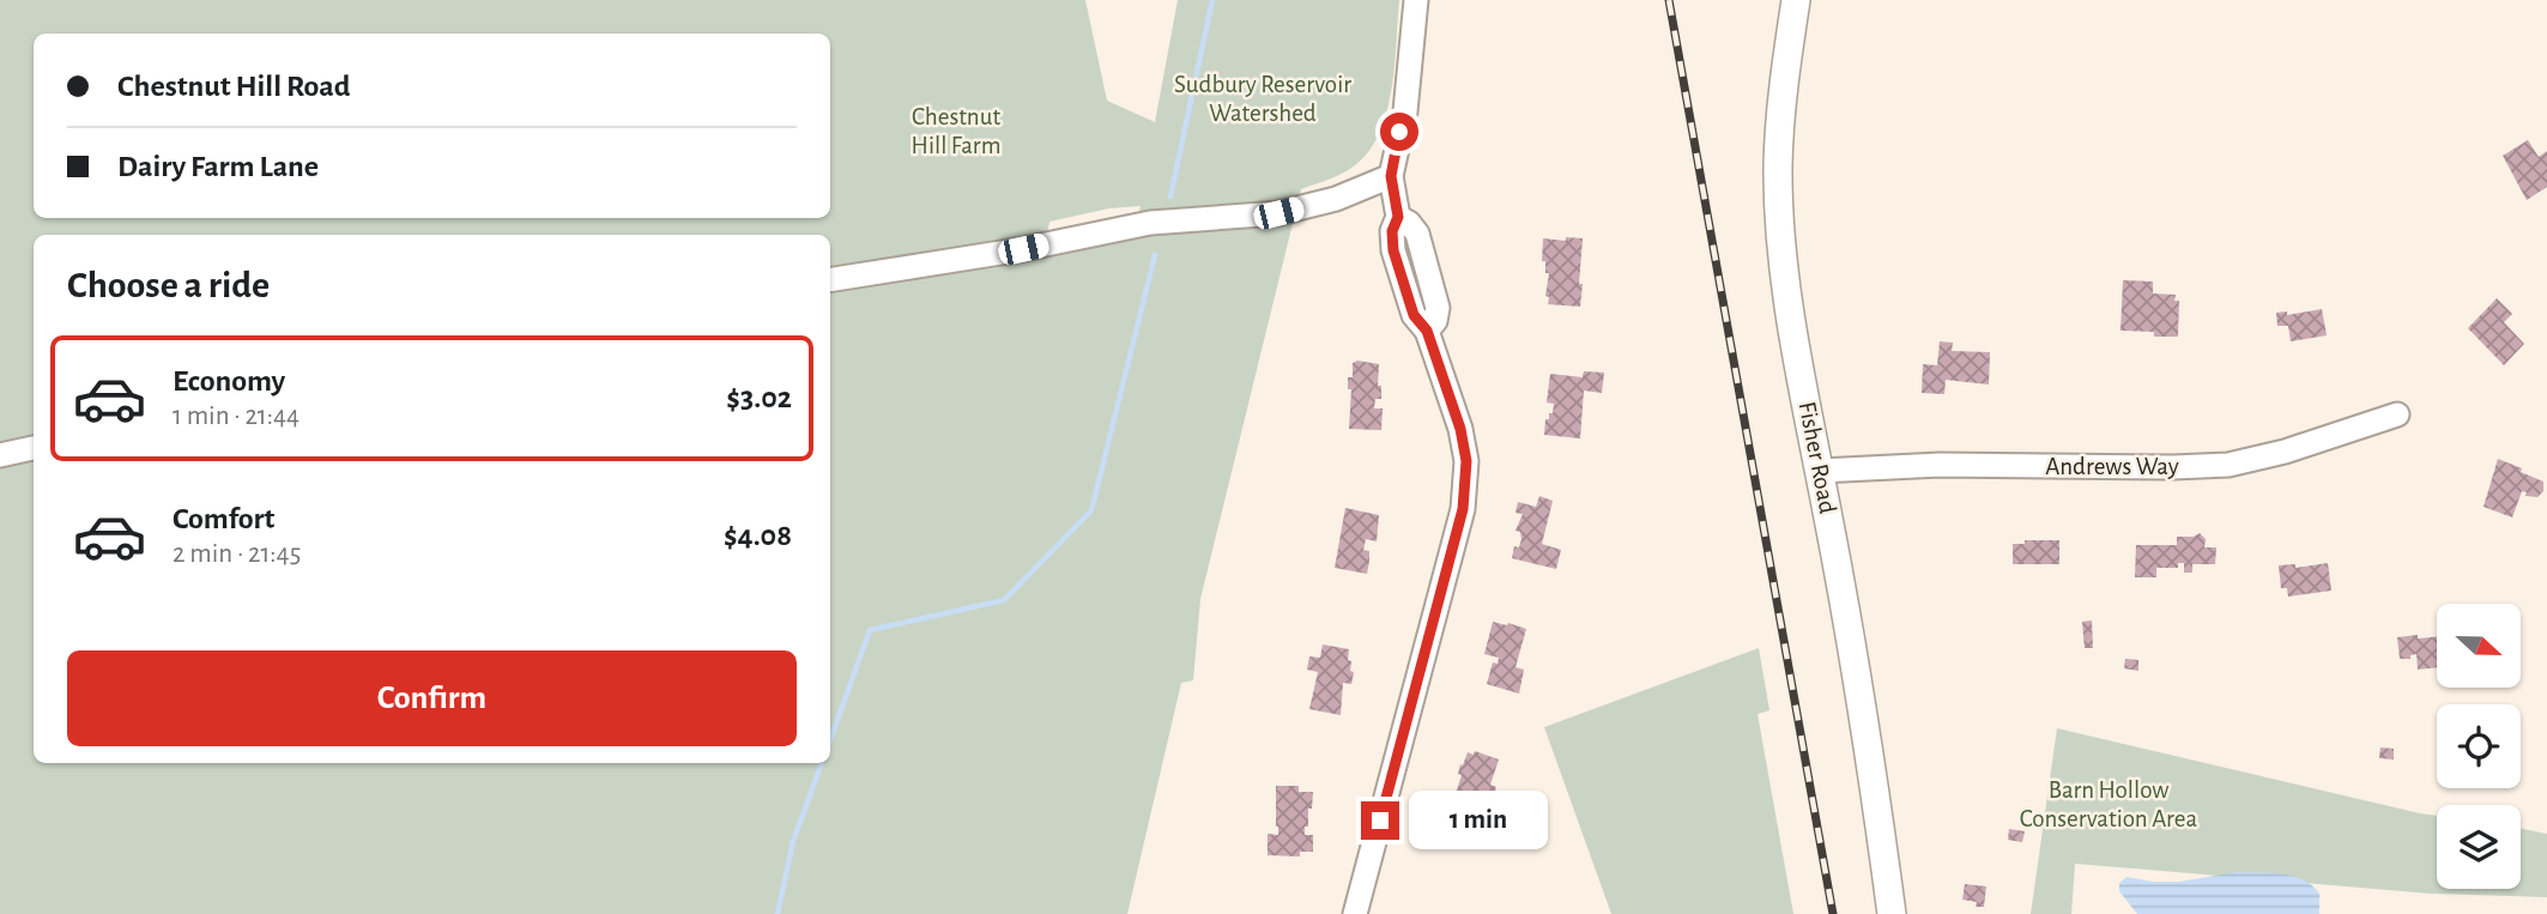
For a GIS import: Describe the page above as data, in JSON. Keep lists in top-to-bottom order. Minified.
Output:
{"streets":{"street":["Fisher Road","Andrews Way"]},"crossings":[["Fisher Road","Andrews Way"]],"parks":["Sudbury Reservoir Watershed","Chestnut Hill Farm","Barn Hollow Conservation Area"],"north":"right","page":{"banner":["Chestnut Hill Road","Dairy Farm Lane"],"heading":"Choose a ride","list":[{"name":"Economy","note":"1 min · 21:44","value":"$3.02"},{"name":"Comfort","note":"2 min · 21:45","value":"$4.08"}],"buttons":"Confirm","bubble":"1 min"}}
